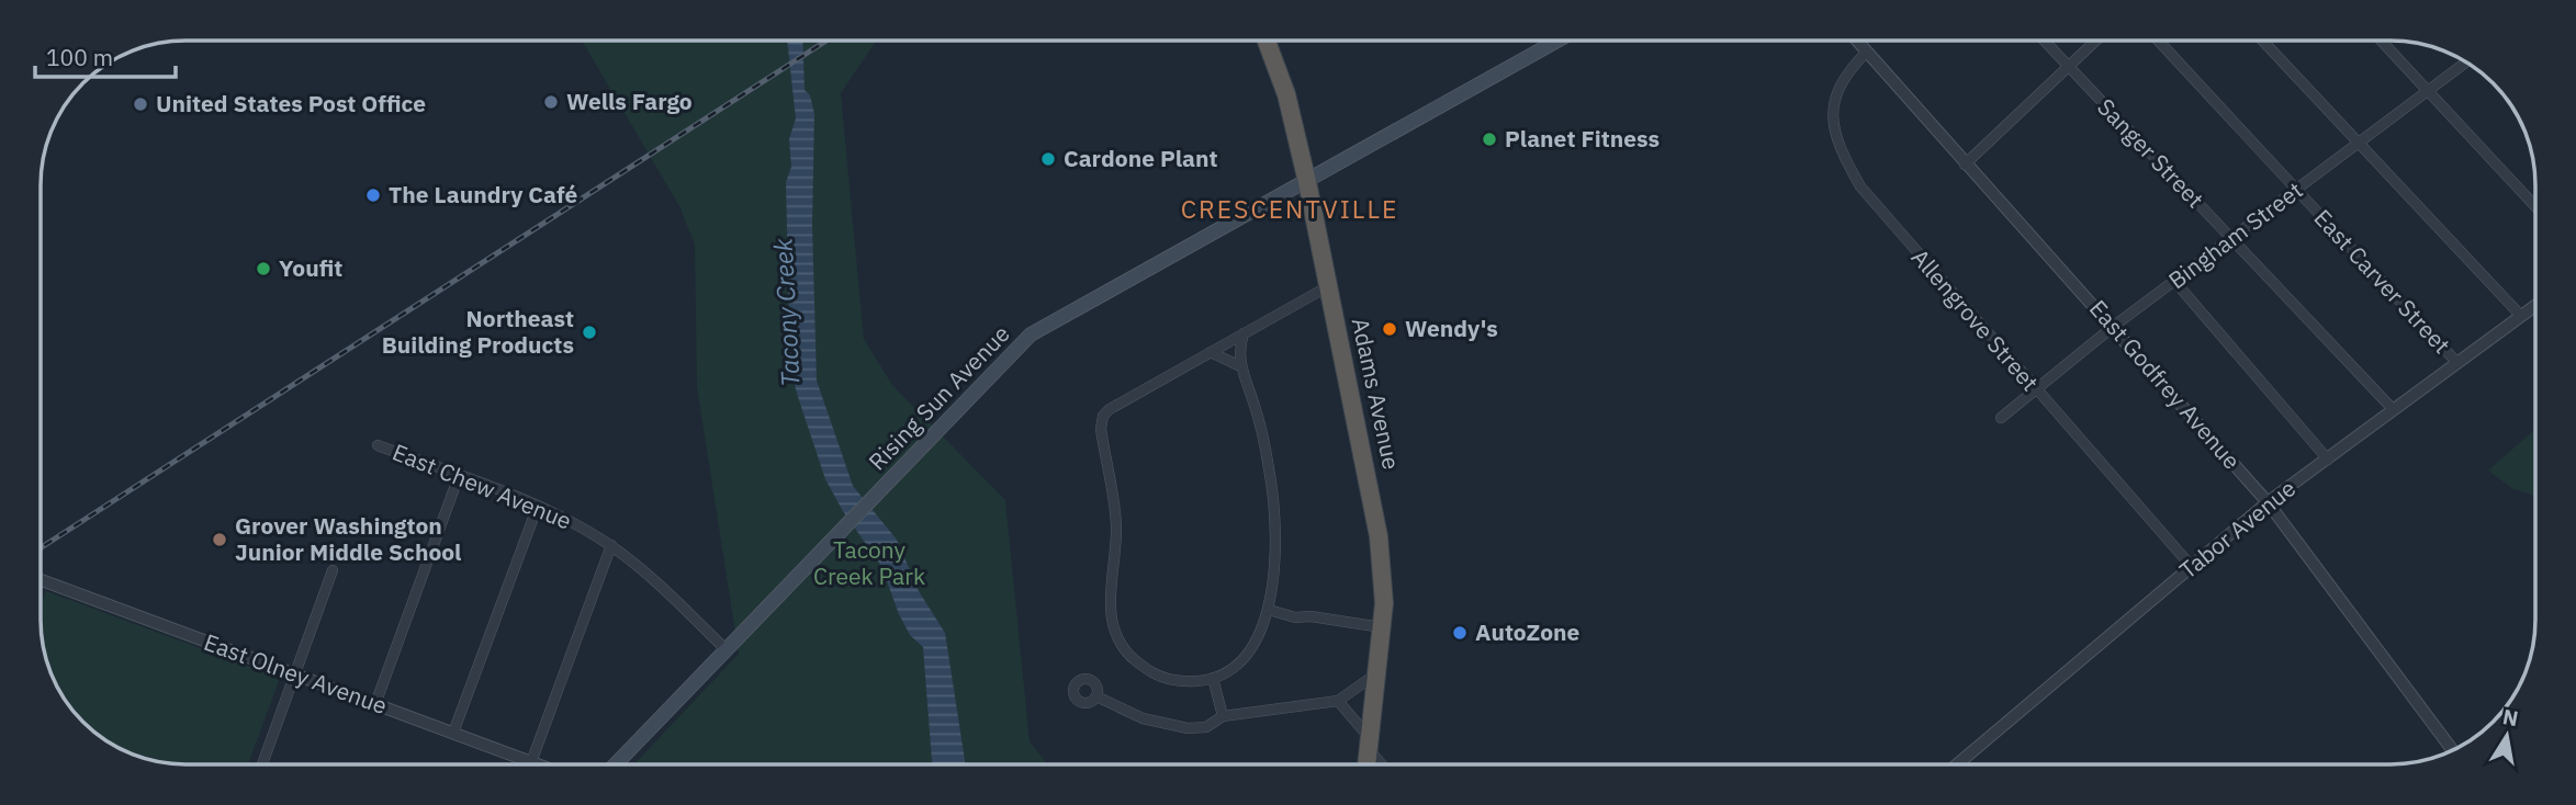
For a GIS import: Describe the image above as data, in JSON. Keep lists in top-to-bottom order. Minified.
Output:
{"streets":{"highway":["Adams Avenue"],"main road":["Rising Sun Avenue"],"street":["Sanger Street","Bingham Street","East Carver Street","Allengrove Street","East Godfrey Avenue","East Chew Avenue","Tabor Avenue","East Olney Avenue"]},"crossings":[["Sanger Street","Bingham Street"],["Sanger Street","Tabor Avenue"],["Bingham Street","East Carver Street"],["Bingham Street","Allengrove Street"],["Bingham Street","East Godfrey Avenue"],["East Carver Street","Tabor Avenue"],["Allengrove Street","East Godfrey Avenue"],["Allengrove Street","Tabor Avenue"],["East Godfrey Avenue","Tabor Avenue"],["Adams Avenue","Rising Sun Avenue"],["Rising Sun Avenue","East Chew Avenue"]],"districts":["CRESCENTVILLE"],"water":["Tacony Creek"],"parks":["Tacony Creek Park"],"places":["Wells Fargo","United States Post Office","Planet Fitness","Cardone Plant","The Laundry Café","Youfit","Wendy's","Northeast Building Products","Grover Washington Junior Middle School","AutoZone"],"scale_bar":"100 m","north":"top"}
